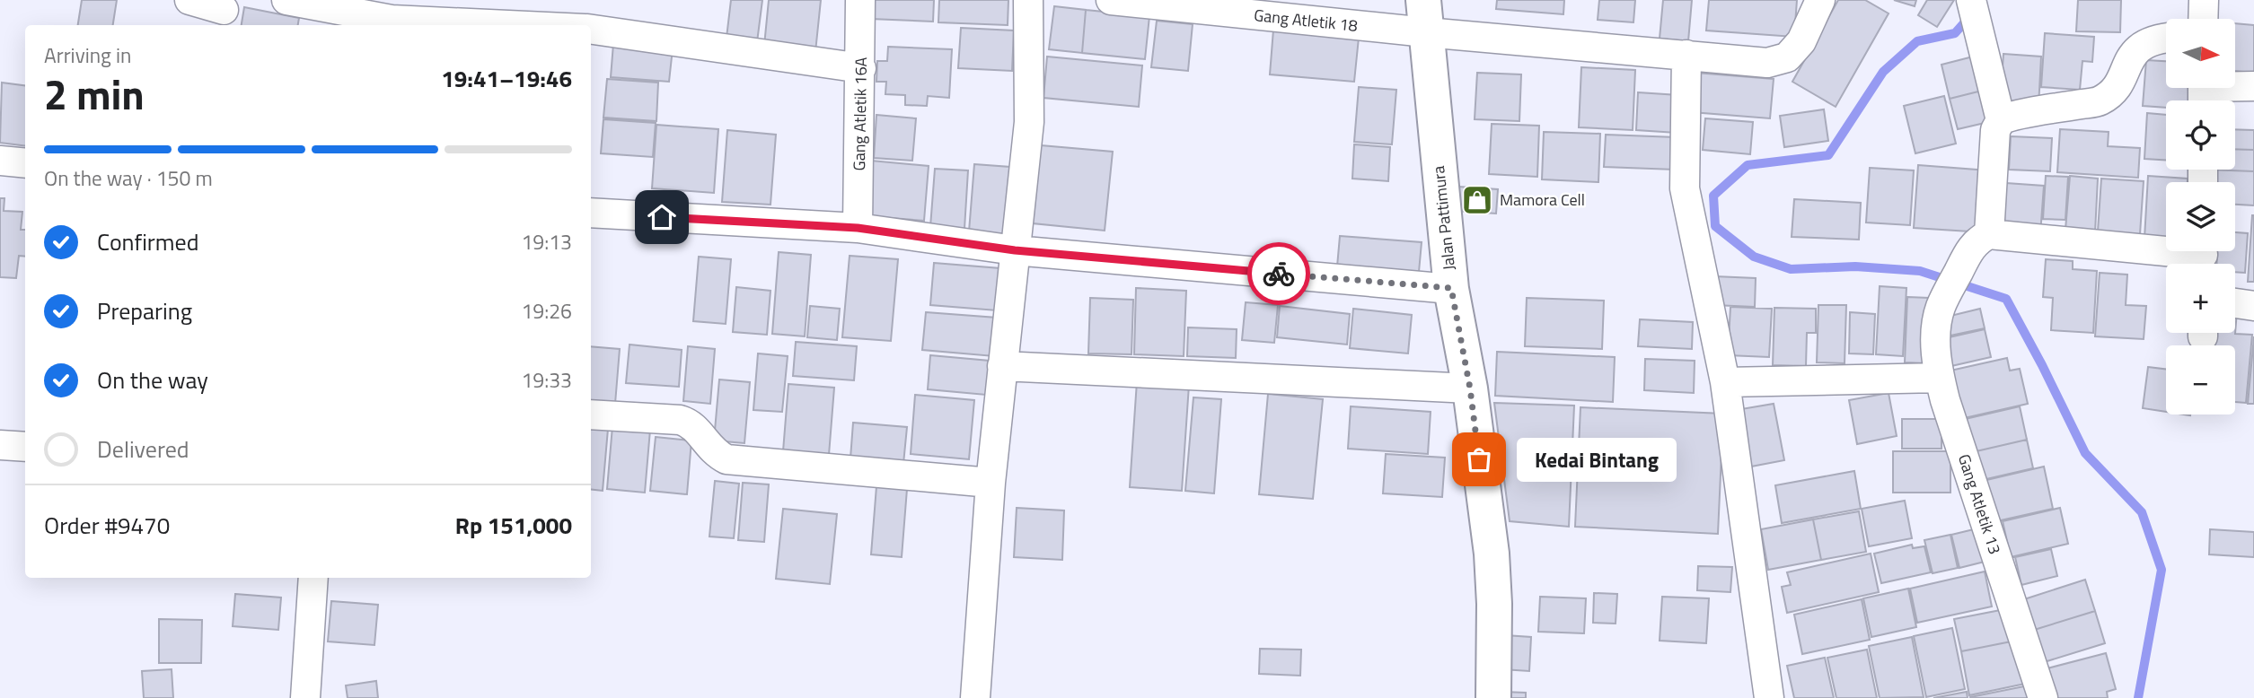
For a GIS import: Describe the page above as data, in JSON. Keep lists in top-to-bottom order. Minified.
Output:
{"streets":{"street":["Gang Atletik 18","Gang Atletik 16A","Jalan Pattimura","Gang Atletik 13"]},"crossings":[["Gang Atletik 18","Jalan Pattimura"]],"places":{"shop":["Mamora Cell"],"other":["Kedai Bintang"]},"north":"right","page":{"map_buttons":["+","−"],"heading":["2 min","Arriving in","19:41–19:46"],"panel":["Order #9470","Rp 151,000"],"bar":"On the way · 150 m","list":[["Confirmed","19:13"],["Preparing","19:26"],["On the way","19:33"],"Delivered"],"bubble":"Kedai Bintang"}}
